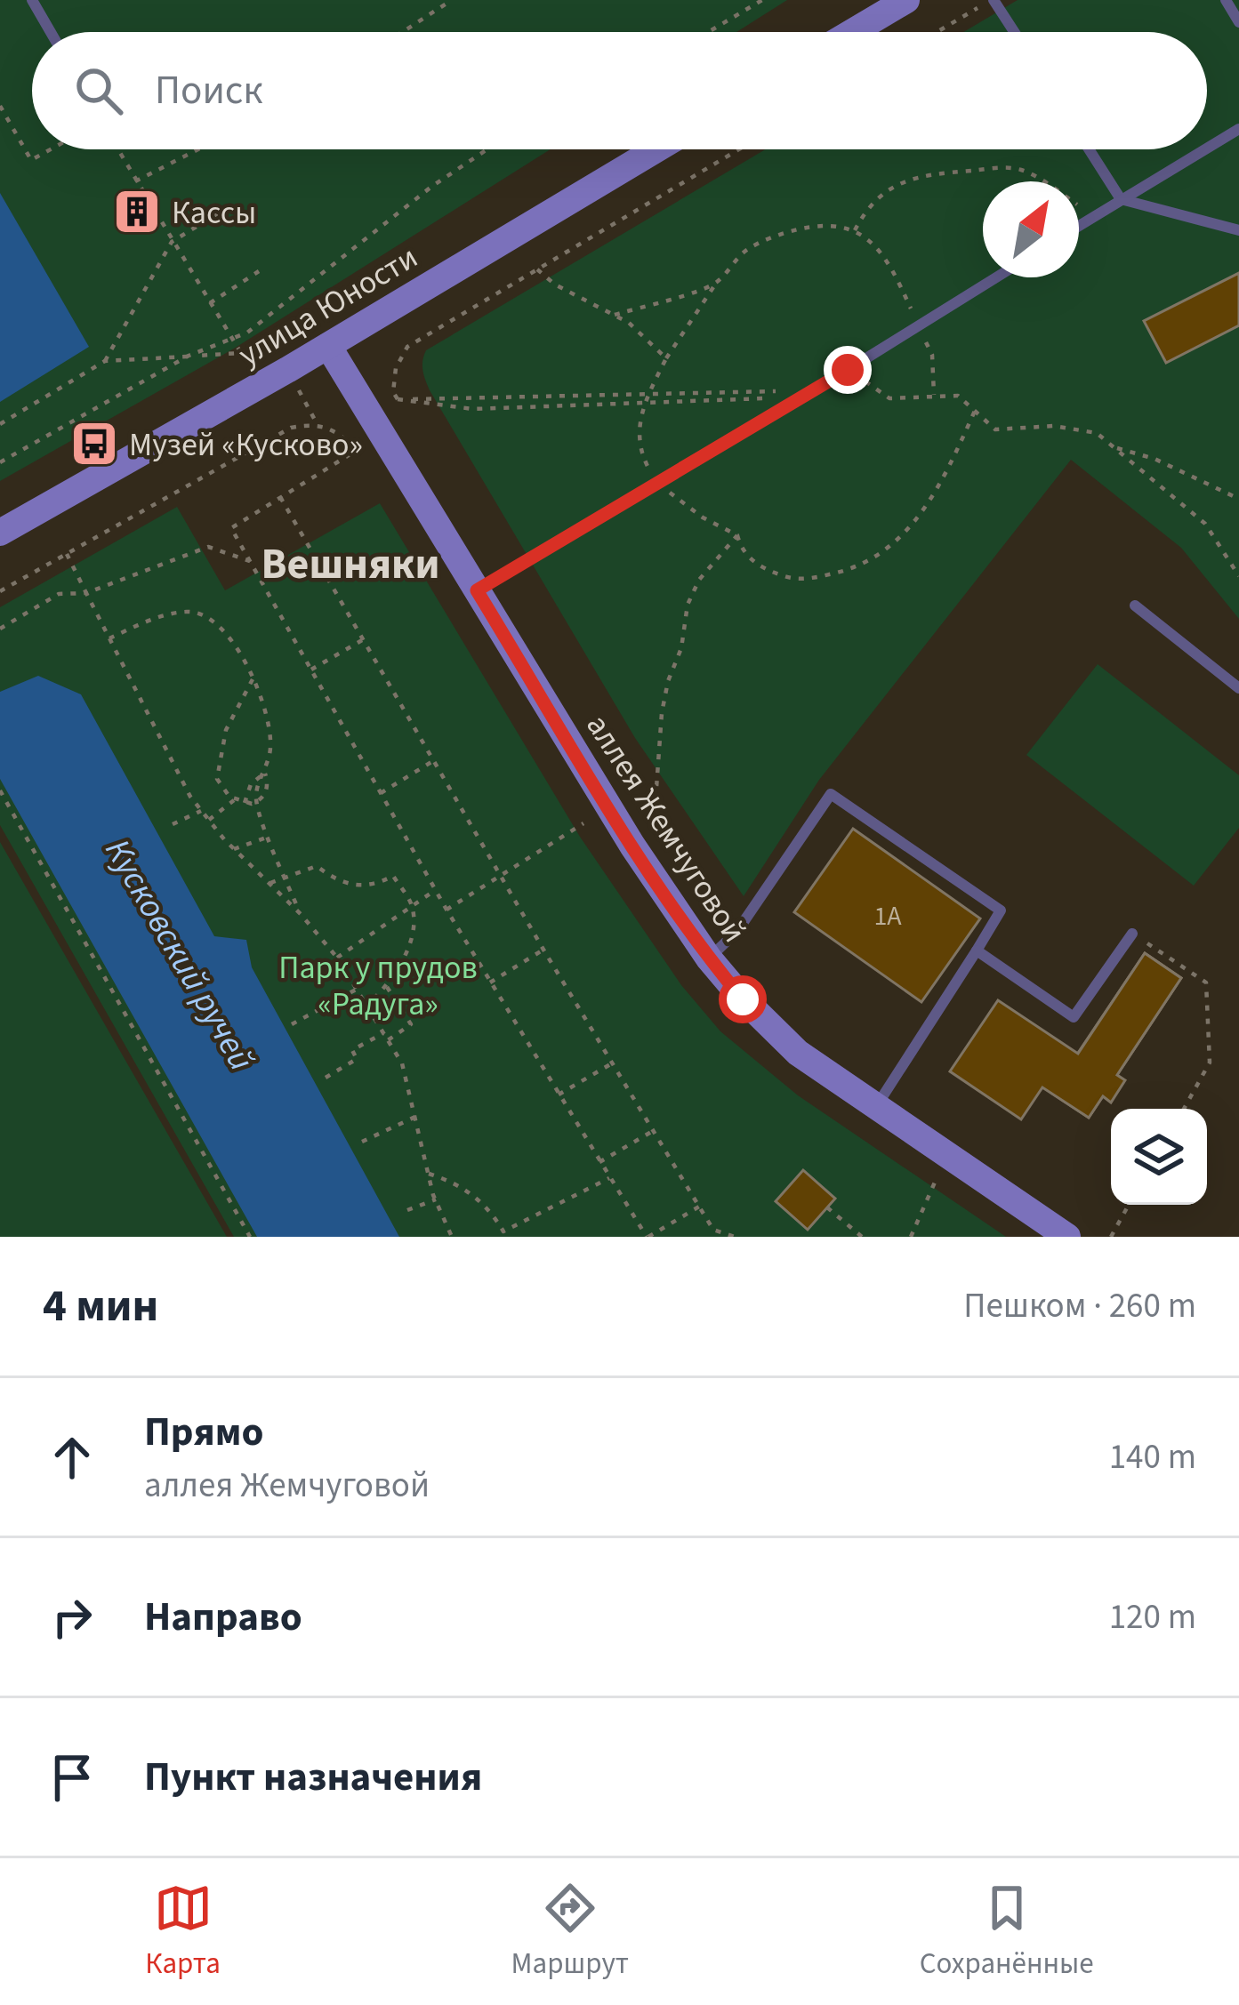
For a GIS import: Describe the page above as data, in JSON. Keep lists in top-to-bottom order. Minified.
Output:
{"streets":{"street":["улица Юности","аллея Жемчуговой"]},"crossings":[["улица Юности","аллея Жемчуговой"]],"districts":["Вешняки"],"water":["Кусковский ручей"],"parks":["Парк у прудов «Радуга»"],"places":{"building":["Кассы"],"bus stop":["Музей «Кусково»"]},"house_numbers":["1А"],"north":"top right","page":{"search":"Поиск","heading":["4 мин","Пешком · 260 m"],"list":[["Прямо","аллея Жемчуговой","140 m"],["Направо","120 m"],"Пункт назначения"],"nav":["Карта","Маршрут","Сохранённые"]}}
